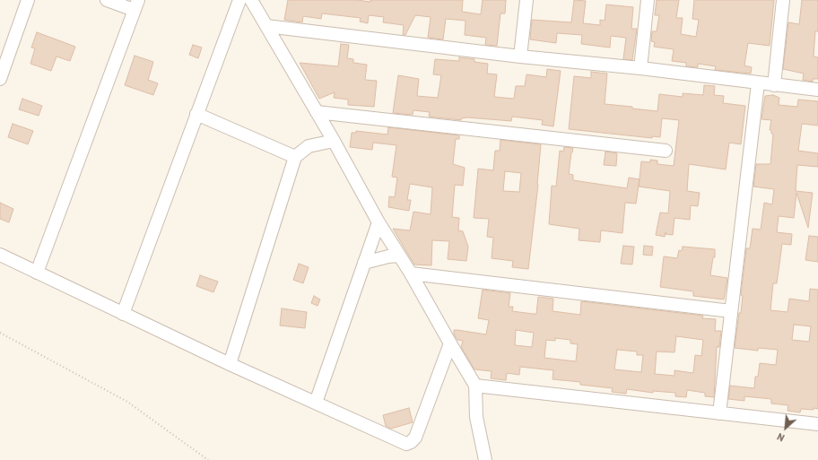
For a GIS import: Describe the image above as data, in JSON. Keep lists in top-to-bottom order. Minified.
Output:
{"north":"bottom left"}
